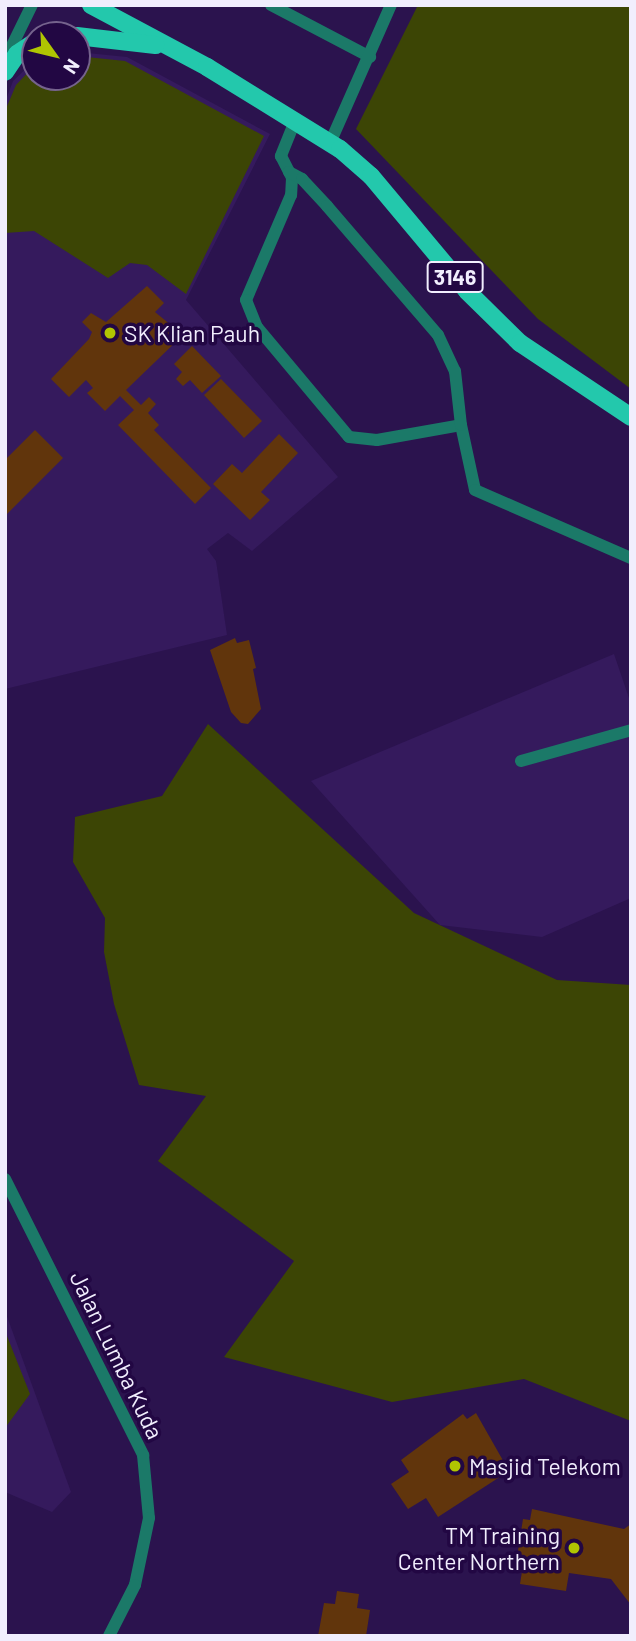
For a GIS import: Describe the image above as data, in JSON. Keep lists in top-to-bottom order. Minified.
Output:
{"streets":{"main road":["3146"],"street":["Jalan Lumba Kuda"]},"places":["SK Klian Pauh","Masjid Telekom","TM Training Center Northern"],"north":"bottom right"}
